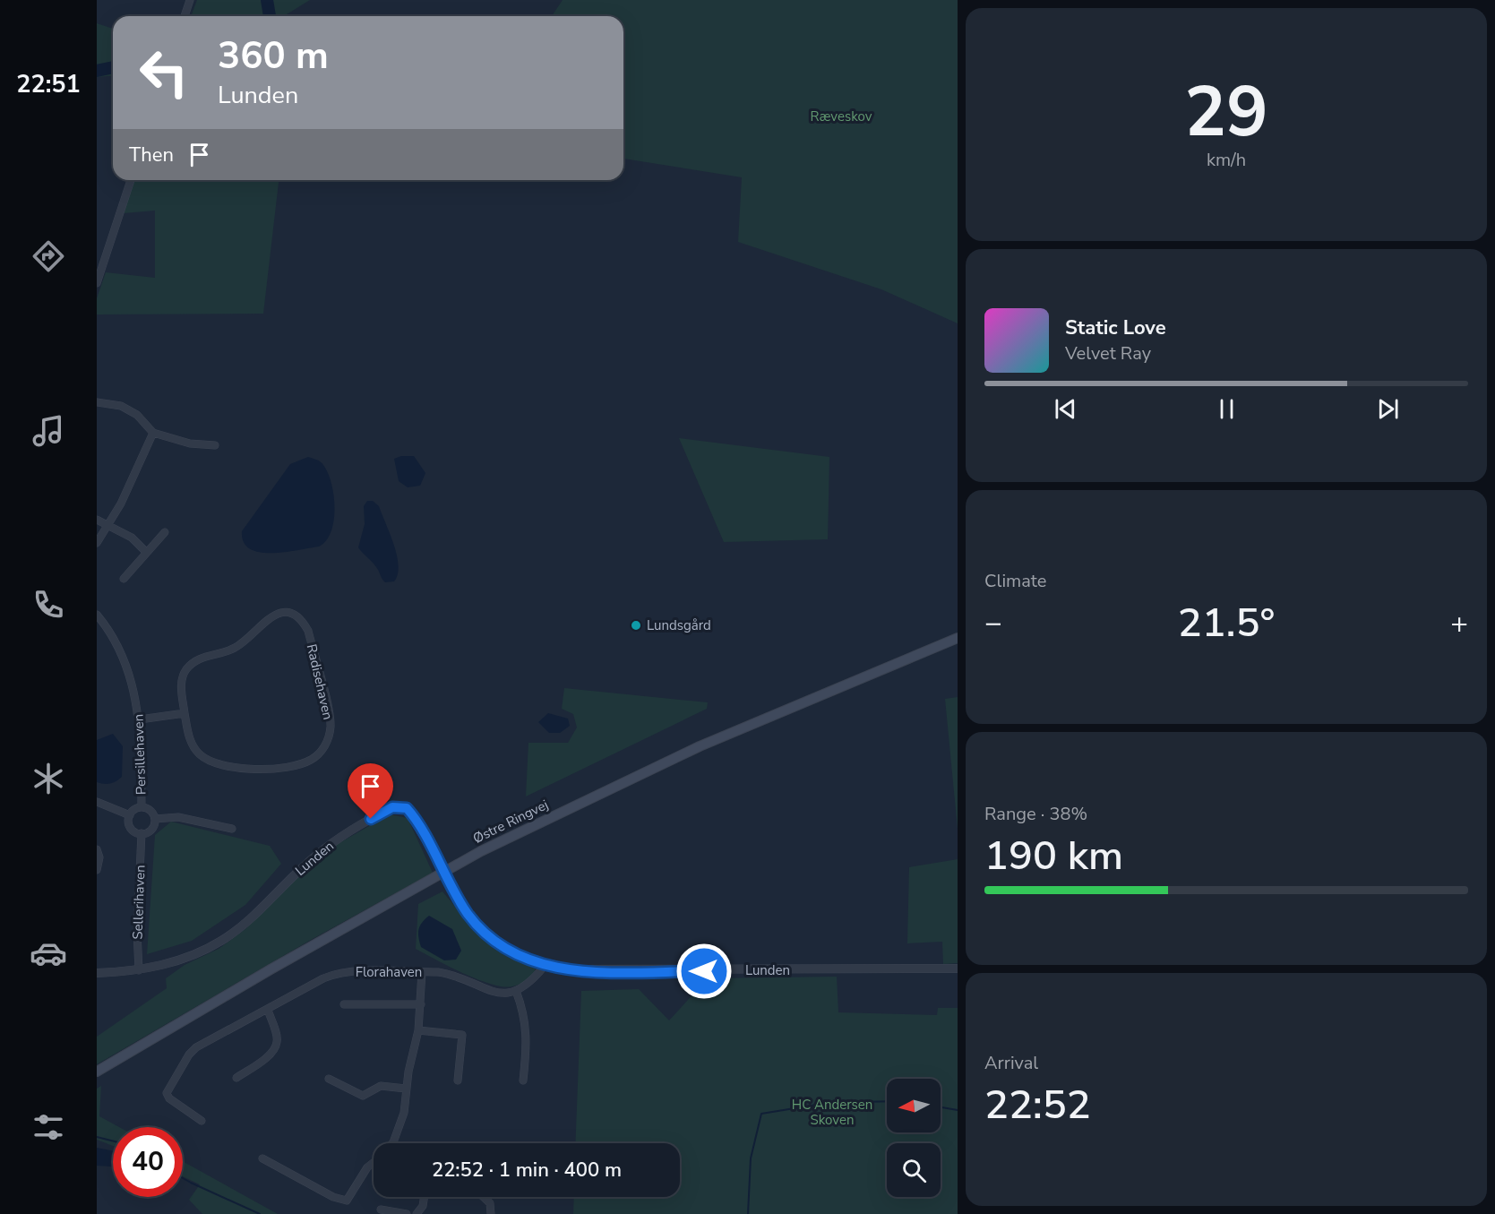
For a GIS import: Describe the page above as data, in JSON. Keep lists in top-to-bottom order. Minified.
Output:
{"streets":{"main road":["Østre Ringvej"],"street":["Radisehaven","Persillehaven","Lunden","Sellerihaven","Florahaven"]},"crossings":[["Persillehaven","Sellerihaven"],["Lunden","Sellerihaven"]],"parks":["Ræveskov","HC Andersen Skoven"],"places":["Lundsgård"],"north":"left","page":{"tabs":"22:51","tile":[["29","km/h"],"Climate",["Range · 38%","190 km"],["Arrival","22:52"]],"turn":["360 m","Lunden"],"then":"Then","song":["Static Love","Velvet Ray"],"heat":["−","21.5°","+"],"limit":"40","trip":"22:52 · 1 min · 400 m"}}
